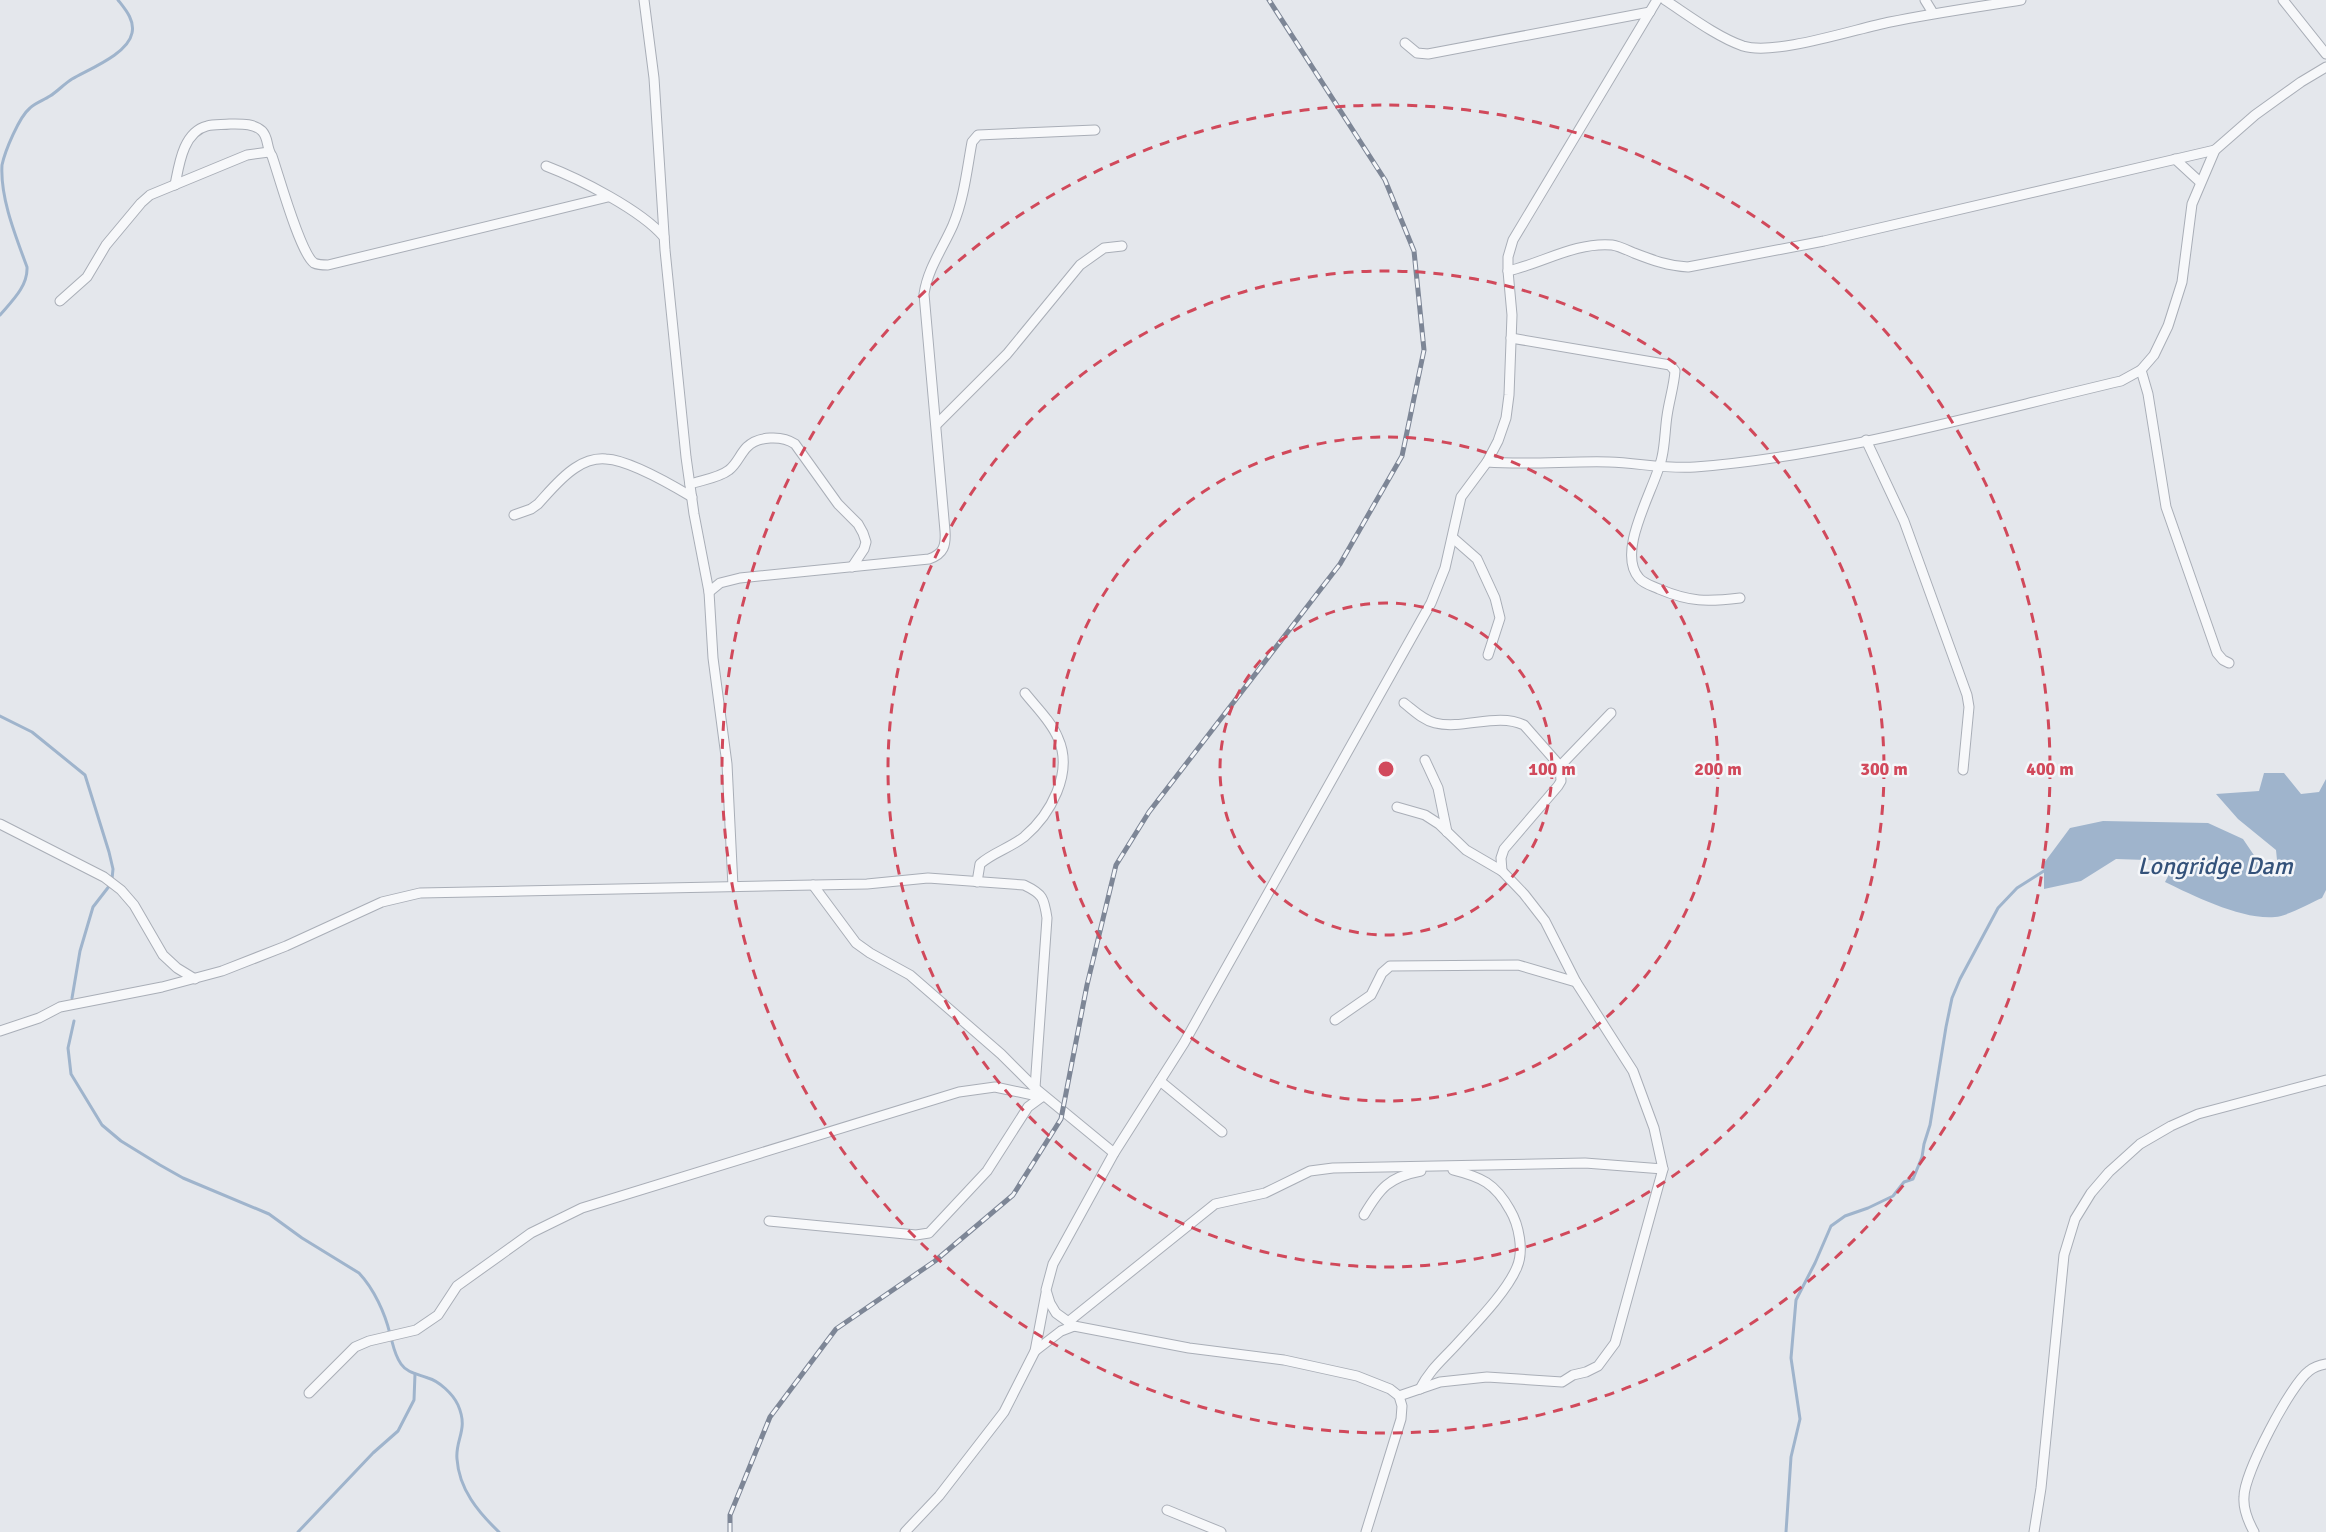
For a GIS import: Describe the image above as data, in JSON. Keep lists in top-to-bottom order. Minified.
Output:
{"water":["Longridge Dam"],"rings":["100 m","200 m","300 m","400 m"]}
